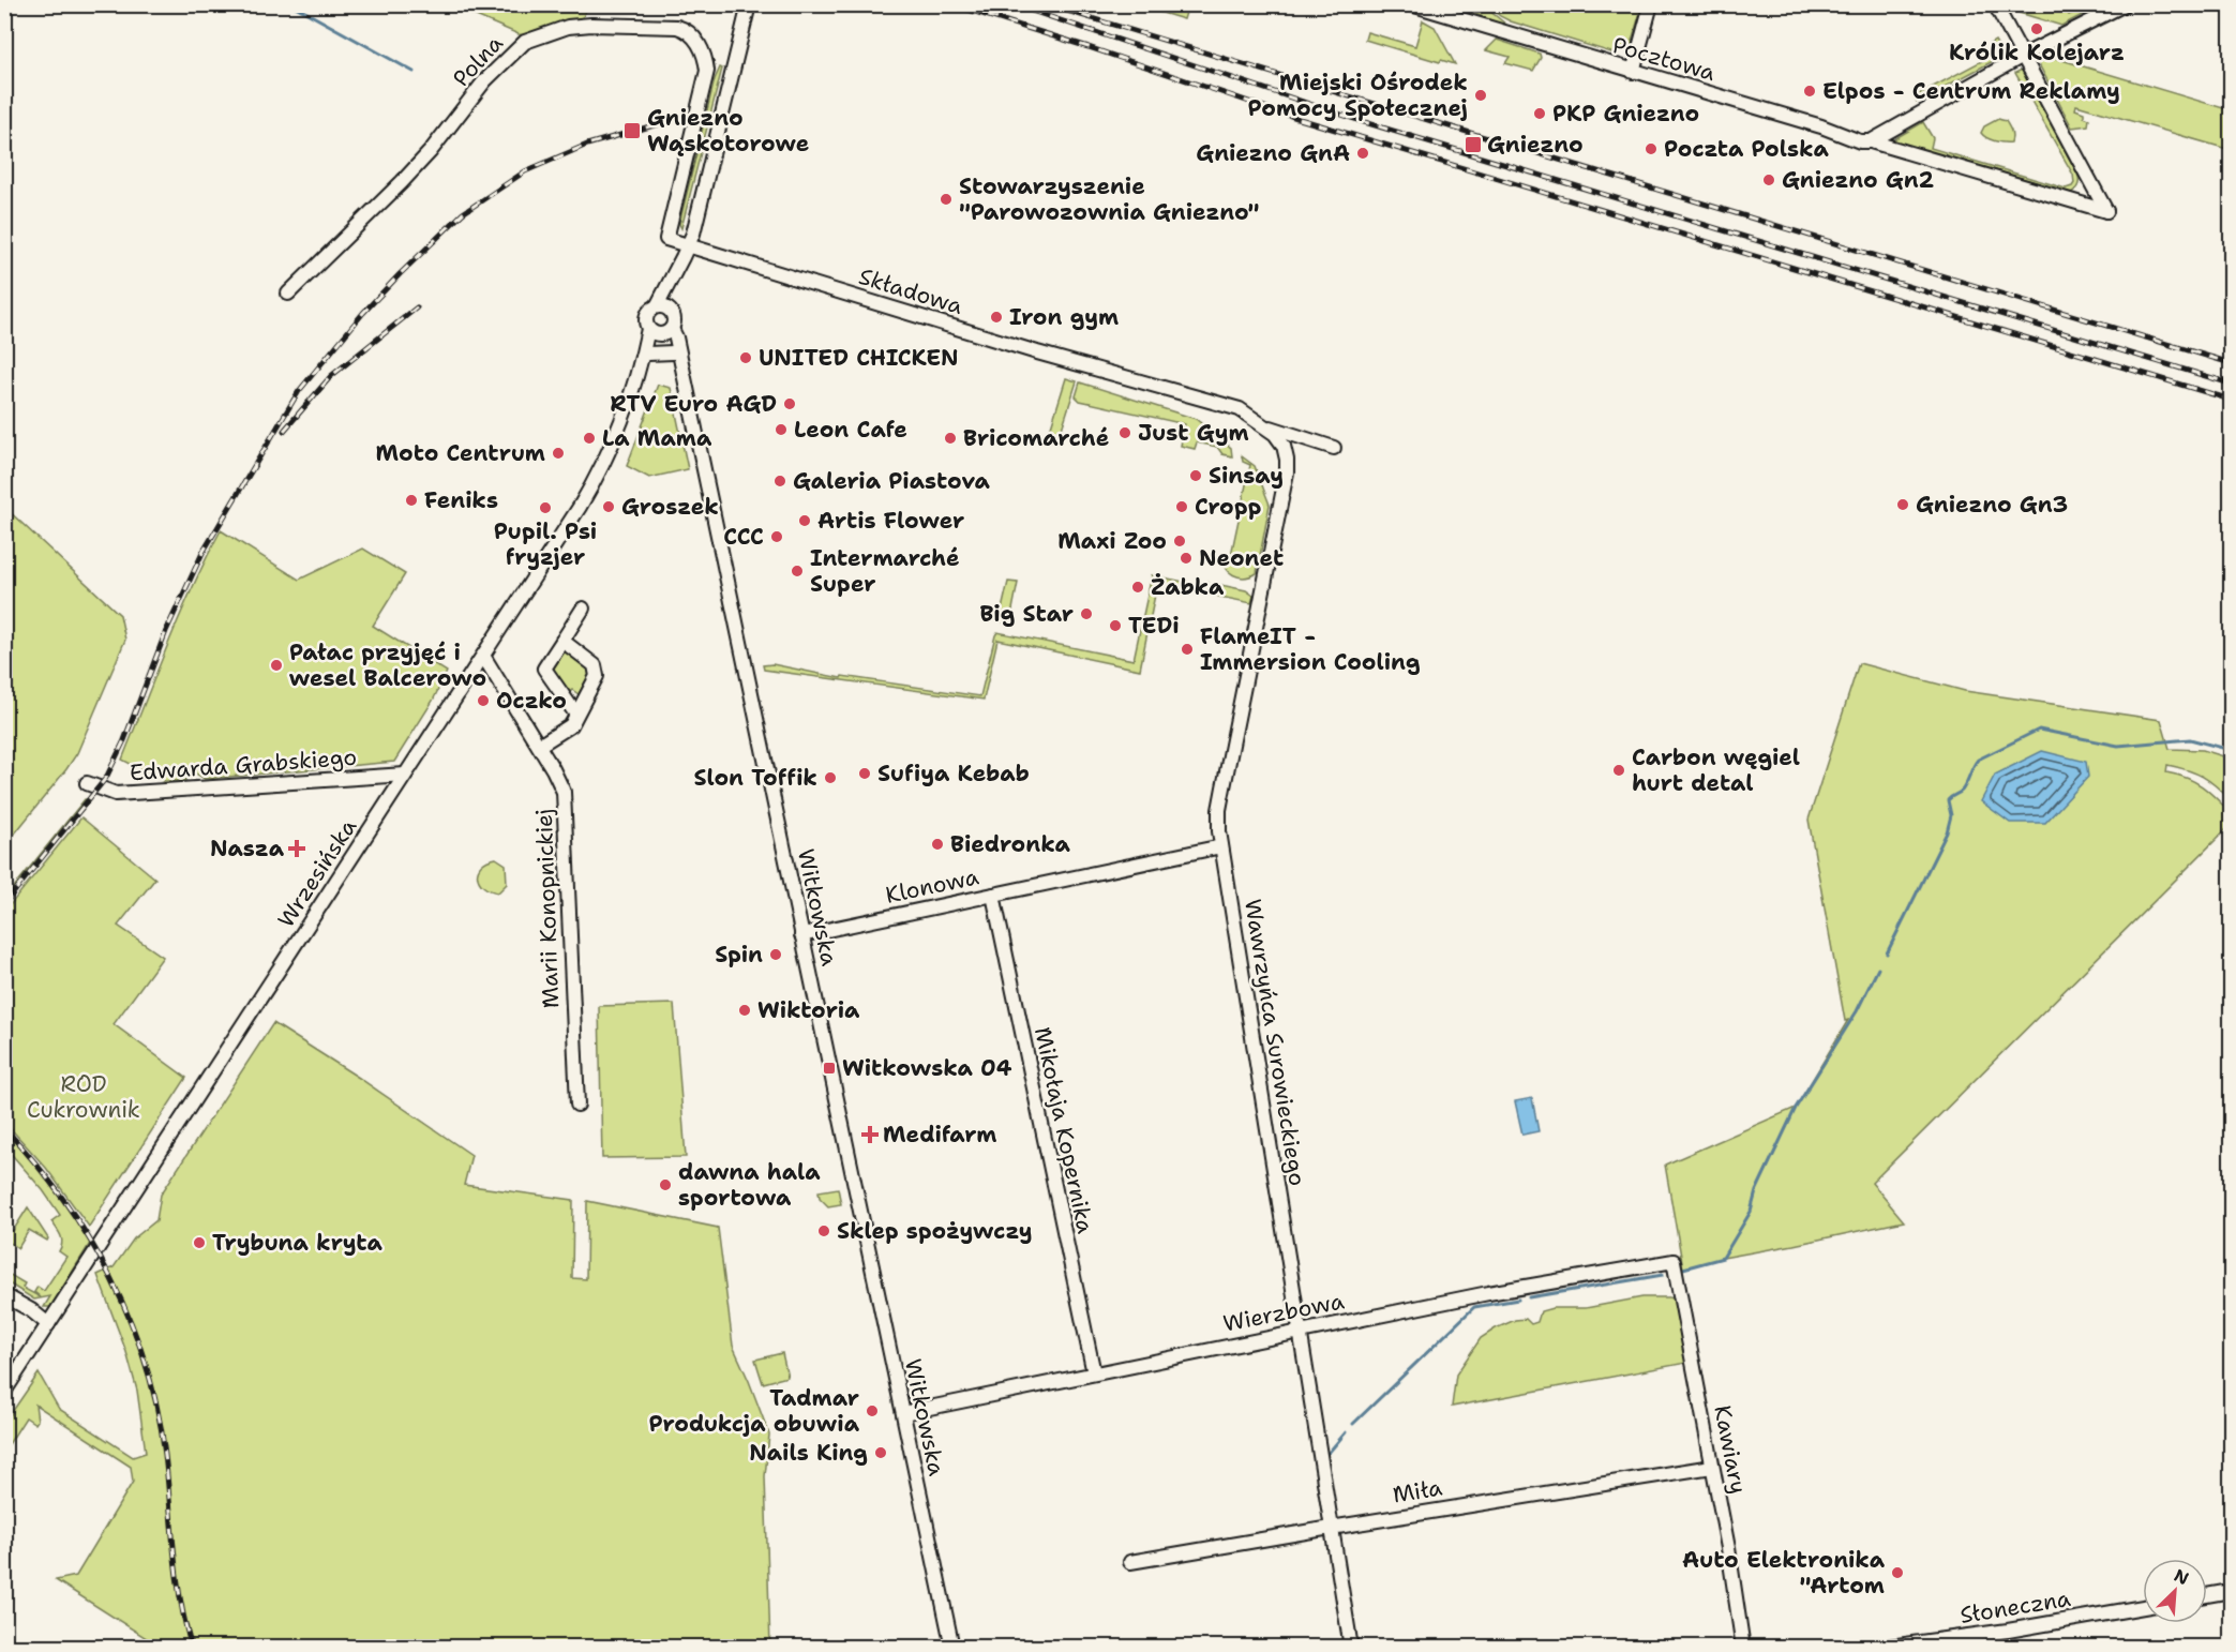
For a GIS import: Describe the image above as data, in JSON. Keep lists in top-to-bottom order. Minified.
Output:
{"streets":{"street":["Pocztowa","Polna","Składowa","Edwarda Grabskiego","Wrzesińska","Klonowa","Witkowska","Marii Konopnickiej","Wawrzyńca Surowieckiego","Mikołaja Kopernika","Wierzbowa","Kawiary","Miła","Słoneczna"]},"crossings":[["Polna","Składowa"],["Składowa","Wawrzyńca Surowieckiego"],["Edwarda Grabskiego","Wrzesińska"],["Wrzesińska","Witkowska"],["Wrzesińska","Marii Konopnickiej"],["Klonowa","Witkowska"],["Klonowa","Wawrzyńca Surowieckiego"],["Klonowa","Mikołaja Kopernika"],["Witkowska","Wierzbowa"],["Wawrzyńca Surowieckiego","Wierzbowa"],["Wawrzyńca Surowieckiego","Miła"],["Mikołaja Kopernika","Wierzbowa"],["Wierzbowa","Kawiary"],["Kawiary","Miła"]],"parks":["ROD Cukrownik"],"places":{"other":["Królik Kolejarz","Elpos - Centrum Reklamy","Miejski Ośrodek Pomocy Społecznej","PKP Gniezno","Poczta Polska","Gniezno GnA","Gniezno Gn2","Stowarzyszenie \"Parowozownia Gniezno\"","Iron gym","UNITED CHICKEN","RTV Euro AGD","Leon Cafe","Just Gym","La Mama","Bricomarché","Moto Centrum","Sinsay","Galeria Piastova","Feniks","Gniezno Gn3","Groszek","Cropp","Pupil. Psi fryzjer","Artis Flower","CCC","Maxi Zoo","Neonet","Intermarché Super","Żabka","Big Star","TEDi","FlameIT - Immersion Cooling","Pałac przyjęć i wesel Balcerowo","Oczko","Carbon węgiel hurt detal","Sufiya Kebab","Slon Toffik","Biedronka","Spin","Wiktoria","dawna hala sportowa","Sklep spożywczy","Trybuna kryta","Tadmar Produkcja obuwia","Nails King","Auto Elektronika \"Artom"],"transit":["Gniezno Wąskotorowe","Gniezno","Witkowska 04"],"health":["Nasza","Medifarm"]},"north":"top right"}
